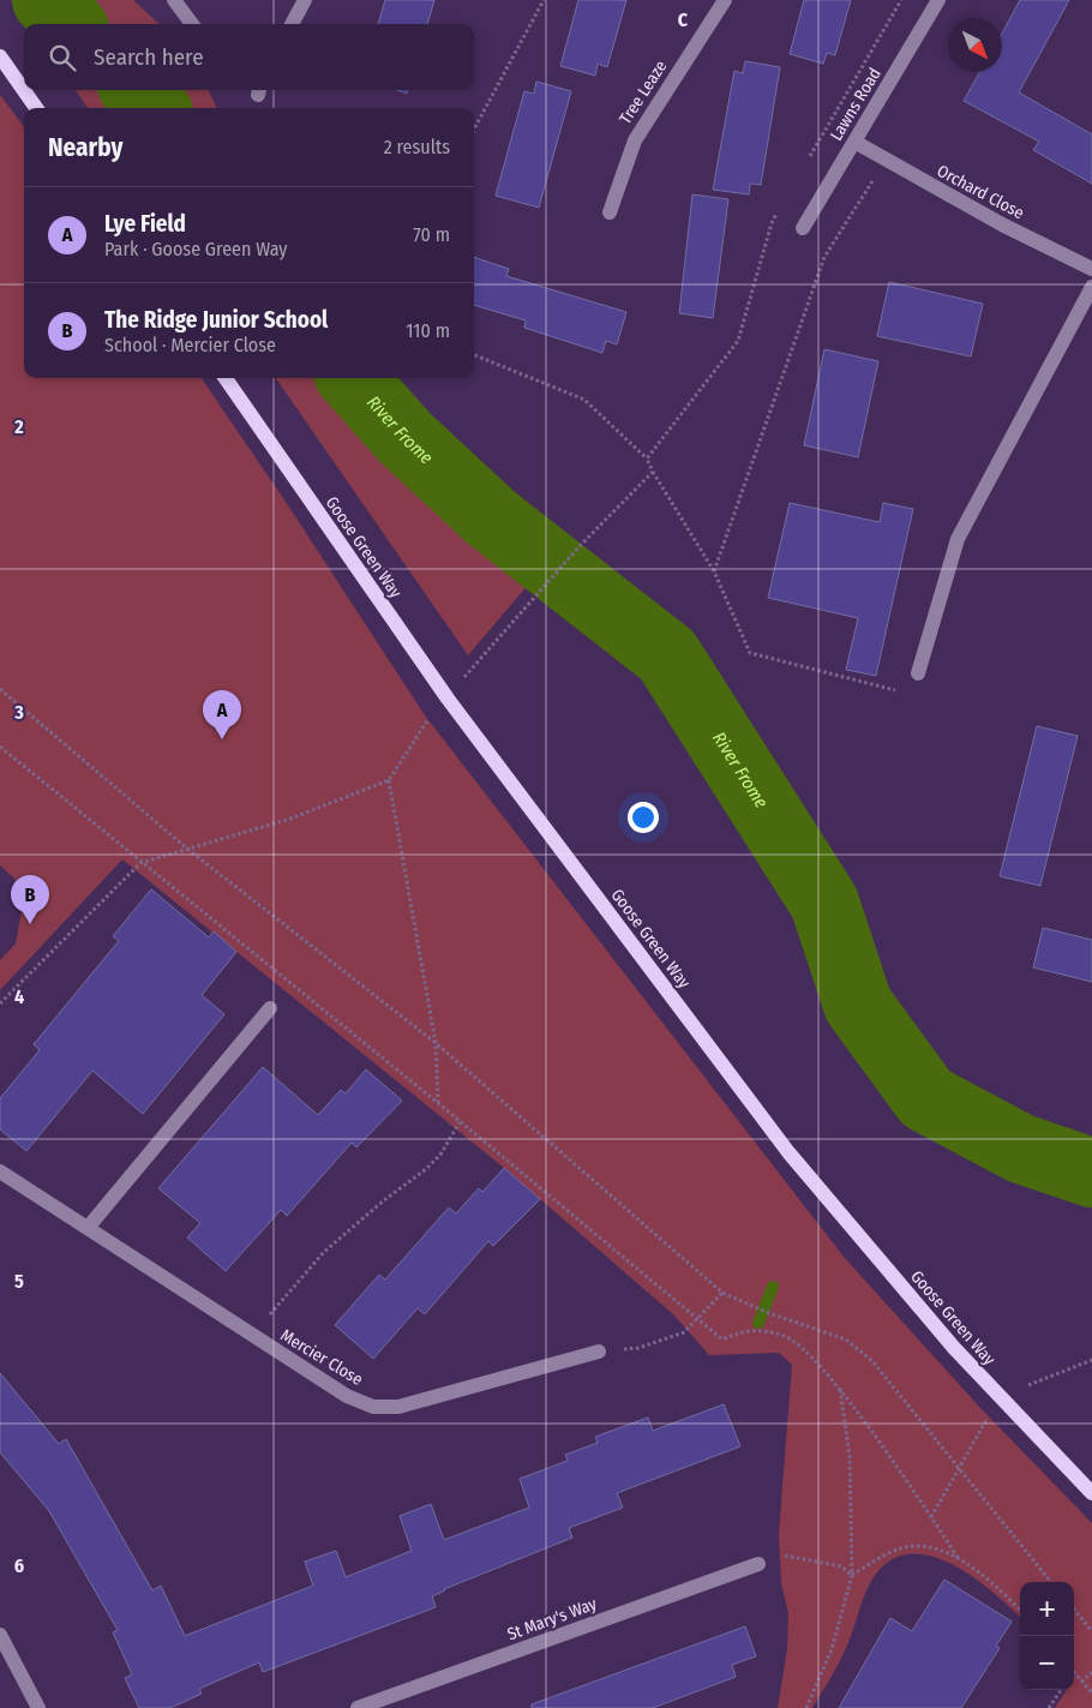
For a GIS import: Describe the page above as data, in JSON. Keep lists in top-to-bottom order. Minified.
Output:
{"streets":{"main road":["Goose Green Way"],"street":["Tree Leaze","Lawns Road","Orchard Close","Mercier Close","St Mary's Way"]},"crossings":[["Lawns Road","Orchard Close"]],"water":["River Frome"],"north":"bottom right","page":{"search":"Search here","heading":["Nearby","2 results"],"list":[{"mark":"A","name":"Lye Field","note":"Park · Goose Green Way","value":"70 m"},{"mark":"B","name":"The Ridge Junior School","note":"School · Mercier Close","value":"110 m"}],"pins":["A","B"],"map_buttons":["+","−"]},"grid":{"columns":["C"],"rows":["2","3","4","5","6"]}}
